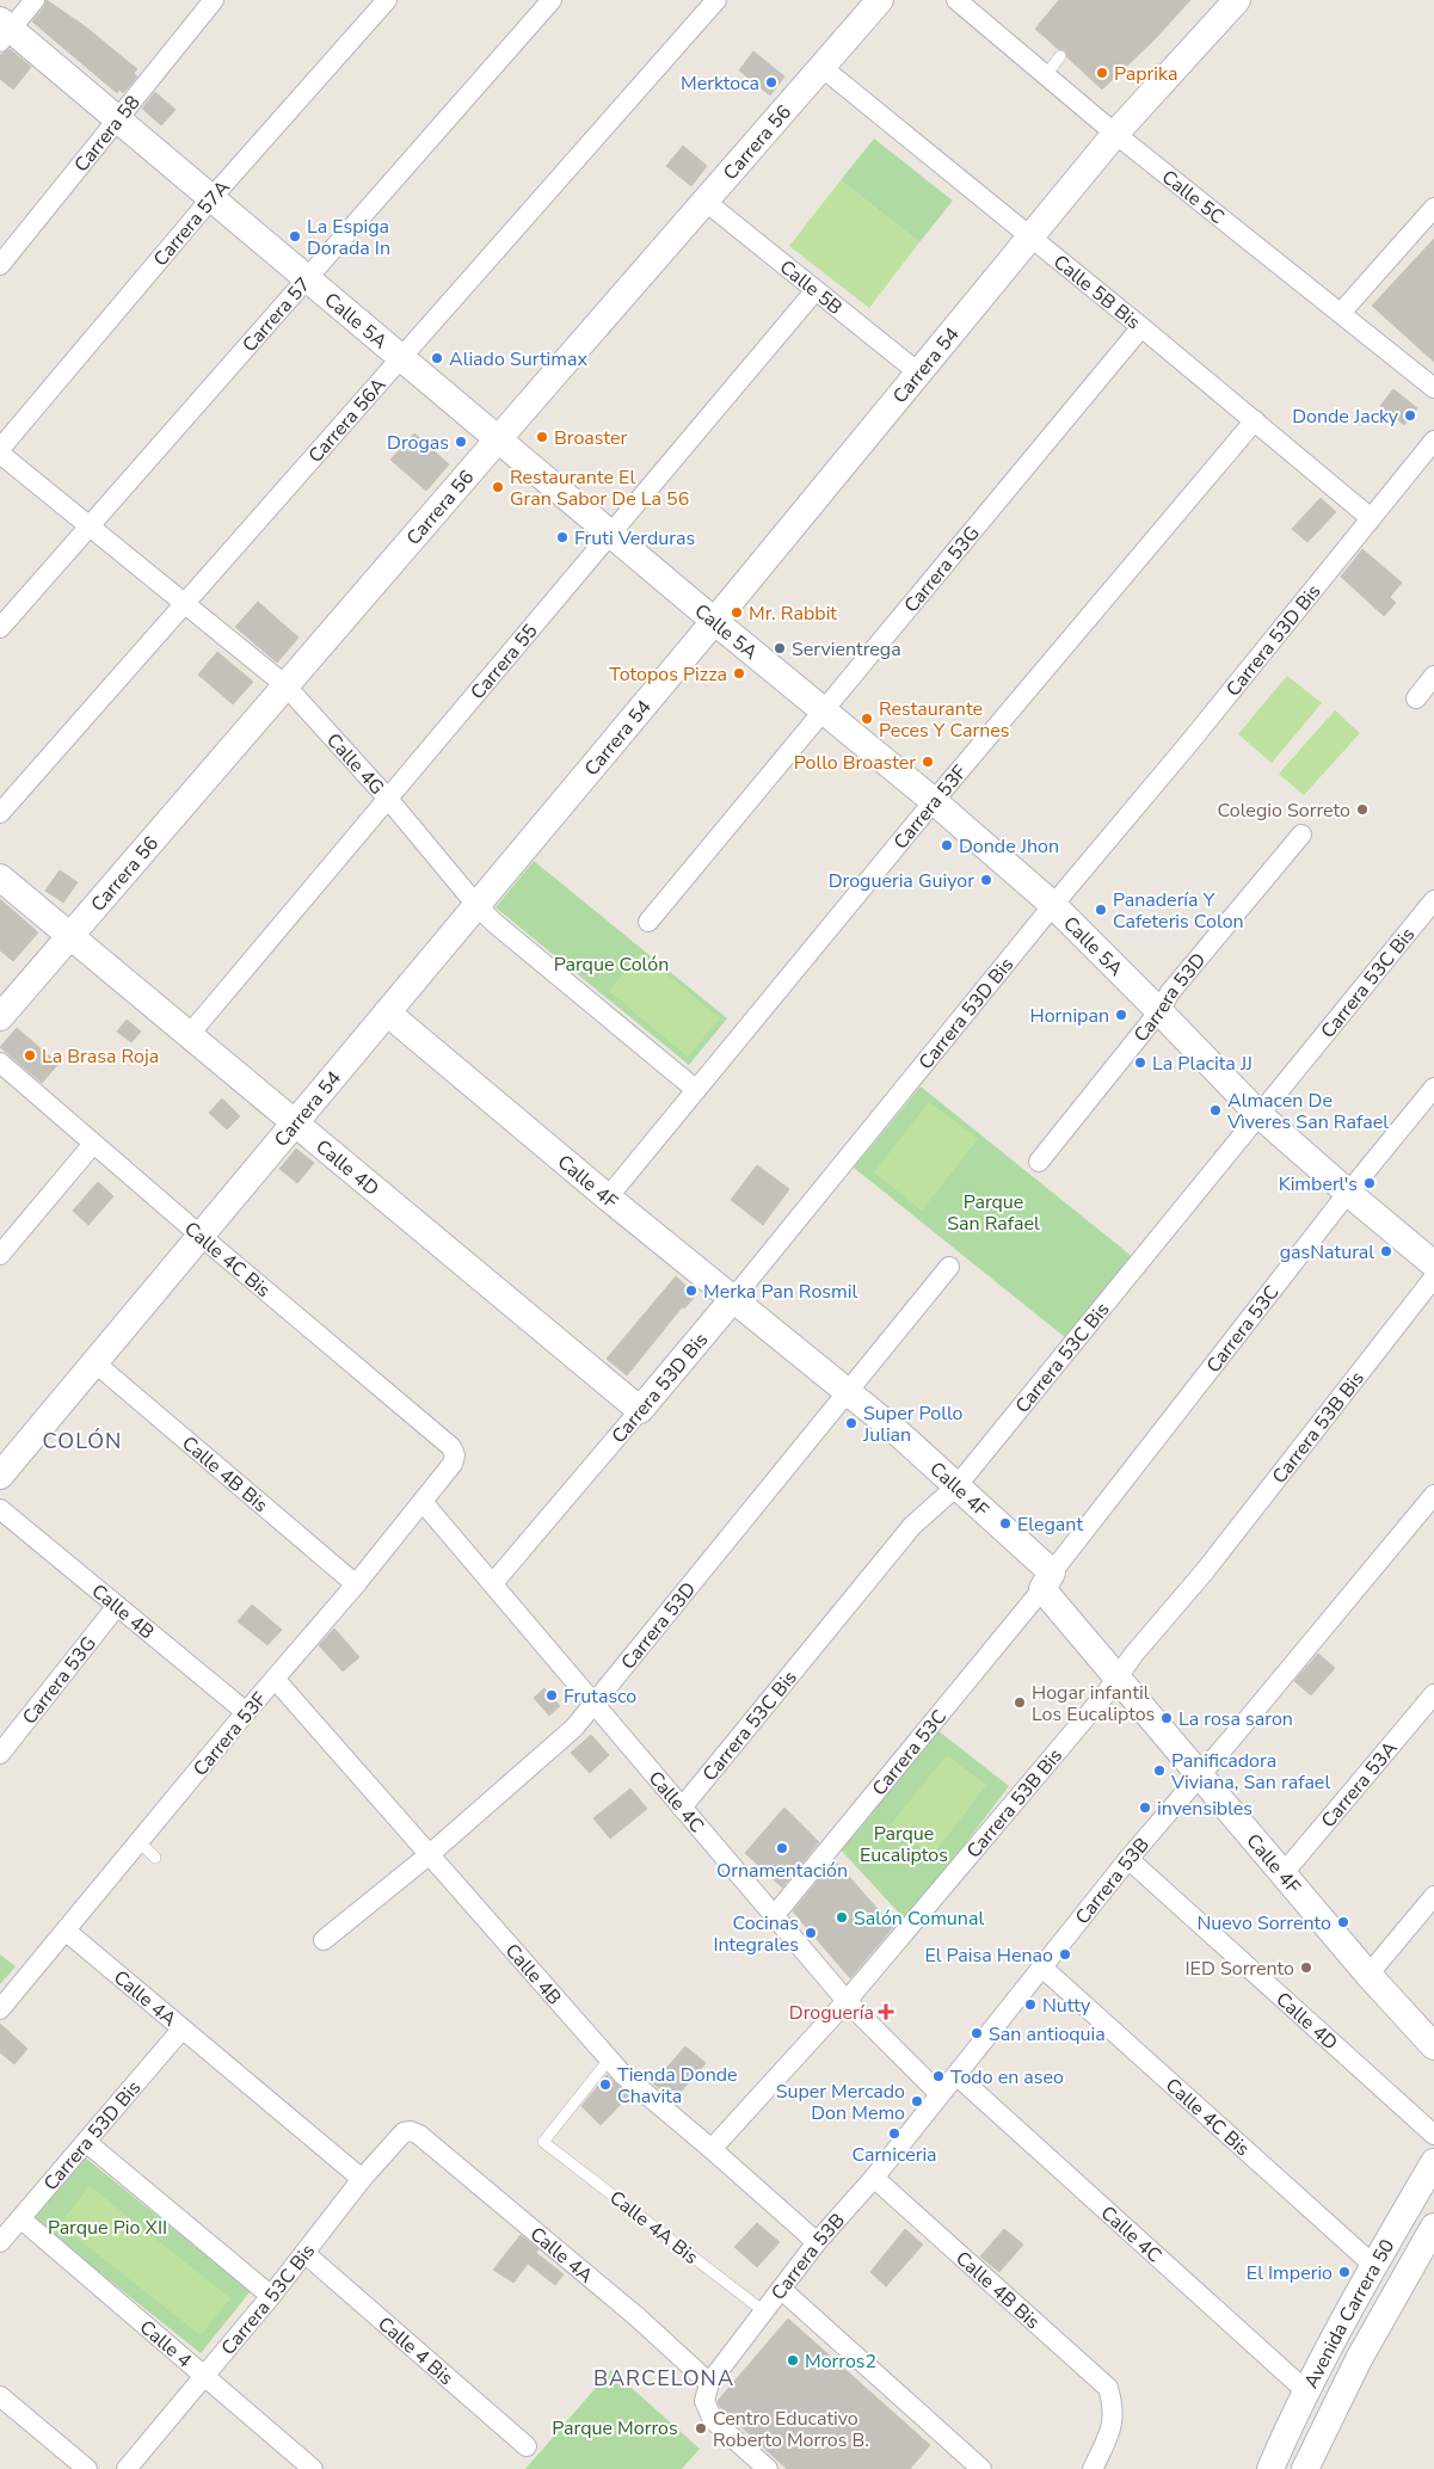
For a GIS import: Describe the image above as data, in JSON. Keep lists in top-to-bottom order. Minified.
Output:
{"streets":{"street":["Carrera 58","Carrera 56","Calle 5C","Carrera 57A","Calle 5B","Calle 5B Bis","Carrera 57","Calle 5A","Carrera 54","Carrera 56A","Carrera 53G","Carrera 53D Bis","Carrera 55","Calle 4G","Carrera 53F","Carrera 53C Bis","Carrera 53D","Calle 4D","Calle 4F","Calle 4C Bis","Carrera 53C","Carrera 53B Bis","Calle 4B Bis","Calle 4B","Carrera 53A","Calle 4C","Carrera 53B","Calle 4A","Avenida Carrera 50","Calle 4","Calle 4 Bis"],"lane":["Calle 4A Bis"]},"crossings":[["Carrera 58","Calle 5A"],["Carrera 56","Calle 5B"],["Carrera 56","Calle 5B Bis"],["Carrera 56","Calle 5A"],["Carrera 56","Calle 4G"],["Carrera 56","Calle 4D"],["Calle 5C","Carrera 54"],["Carrera 57A","Calle 5A"],["Calle 5B","Carrera 54"],["Calle 5B","Carrera 55"],["Calle 5B Bis","Carrera 54"],["Calle 5B Bis","Carrera 53G"],["Calle 5B Bis","Carrera 53D Bis"],["Calle 5B Bis","Carrera 53F"],["Carrera 57","Calle 5A"],["Carrera 57","Calle 4G"],["Calle 5A","Carrera 54"],["Calle 5A","Carrera 56A"],["Calle 5A","Carrera 53G"],["Calle 5A","Carrera 53D Bis"],["Calle 5A","Carrera 55"],["Calle 5A","Carrera 53F"],["Calle 5A","Carrera 53C Bis"],["Calle 5A","Carrera 53D"],["Calle 5A","Carrera 53C"],["Carrera 54","Calle 4G"],["Carrera 54","Calle 4D"],["Carrera 54","Calle 4F"],["Carrera 54","Calle 4C Bis"],["Carrera 54","Calle 4B Bis"],["Carrera 56A","Calle 4G"],["Carrera 53G","Calle 4B"],["Carrera 53D Bis","Calle 4D"],["Carrera 53D Bis","Calle 4F"],["Carrera 53D Bis","Calle 4C"],["Carrera 53D Bis","Calle 4A"],["Carrera 53D Bis","Calle 4"],["Carrera 55","Calle 4G"],["Carrera 55","Calle 4D"],["Calle 4G","Carrera 53F"],["Carrera 53F","Calle 4F"],["Carrera 53F","Calle 4C Bis"],["Carrera 53F","Calle 4B Bis"],["Carrera 53F","Calle 4B"],["Carrera 53F","Calle 4C"],["Carrera 53F","Calle 4A"],["Carrera 53C Bis","Calle 4F"],["Carrera 53C Bis","Calle 4C"],["Carrera 53C Bis","Calle 4A"],["Carrera 53C Bis","Calle 4"],["Carrera 53C Bis","Calle 4 Bis"],["Carrera 53D","Calle 4F"],["Carrera 53D","Calle 4B"],["Carrera 53D","Calle 4C"],["Calle 4D","Carrera 53B"],["Calle 4F","Carrera 53C"],["Calle 4F","Carrera 53B Bis"],["Calle 4F","Carrera 53A"],["Calle 4F","Carrera 53B"],["Calle 4C Bis","Carrera 53B"],["Calle 4C Bis","Avenida Carrera 50"],["Carrera 53C","Calle 4C"],["Carrera 53B Bis","Calle 4B"],["Carrera 53B Bis","Calle 4C"],["Calle 4B Bis","Carrera 53B"],["Calle 4B","Carrera 53B"],["Calle 4B","Calle 4A Bis"],["Calle 4C","Carrera 53B"],["Calle 4C","Avenida Carrera 50"],["Carrera 53B","Calle 4A"],["Carrera 53B","Calle 4A Bis"]],"districts":["COLÓN","BARCELONA"],"parks":["Parque Colón","Parque San Rafael","Parque Eucaliptos","Parque Pio XII","Parque Morros"],"places":{"other":["Paprika","Merktoca","La Espiga Dorada In","Aliado Surtimax","Donde Jacky","Broaster","Drogas","Restaurante El Gran Sabor De La 56","Fruti Verduras","Mr. Rabbit","Servientrega","Totopos Pizza","Restaurante Peces Y Carnes","Pollo Broaster","Colegio Sorreto","Donde Jhon","Drogueria Guiyor","Panadería Y Cafeteris Colon","Hornipan","La Brasa Roja","La Placita JJ","Almacen De Vìveres San Rafael","Kimberl's","gasNatural","Merka Pan Rosmil","Super Pollo Julian","Elegant","Frutasco","Hogar infantil Los Eucaliptos","La rosa saron","Panificadora Viviana, San rafael","invensibles","Ornamentación","Salón Comunal","Nuevo Sorrento","Cocinas Integrales","El Paisa Henao","IED Sorrento","Nutty","San antioquia","Todo en aseo","Tienda Donde Chavita","Super Mercado Don Memo","Carniceria","El Imperio","Morros2","Centro Educativo Roberto Morros B."],"health":["Droguería"]}}
